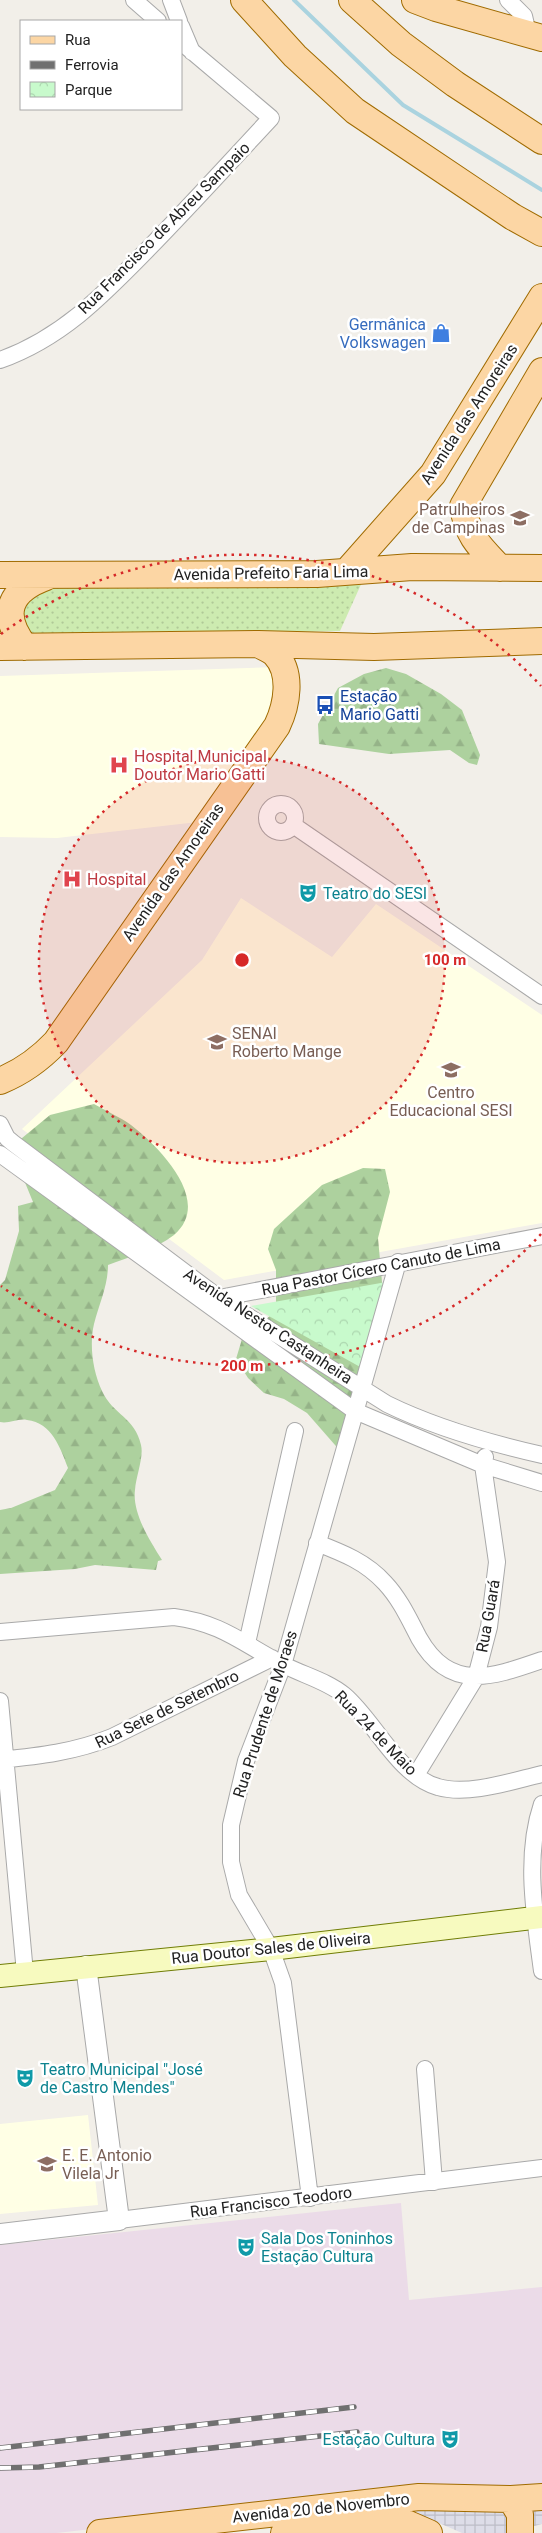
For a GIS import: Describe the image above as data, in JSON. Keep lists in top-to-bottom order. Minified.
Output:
{"streets":{"main road":["Avenida das Amoreiras","Avenida Prefeito Faria Lima","Rua Doutor Sales de Oliveira","Avenida 20 de Novembro"],"street":["Rua Francisco de Abreu Sampaio","Rua Pastor Cícero Canuto de Lima","Avenida Nestor Castanheira","Rua Guará","Rua Sete de Setembro","Rua Prudente de Moraes","Rua 24 de Maio","Rua Francisco Teodoro"]},"crossings":[["Avenida das Amoreiras","Avenida Prefeito Faria Lima"],["Rua Pastor Cícero Canuto de Lima","Avenida Nestor Castanheira"],["Rua Pastor Cícero Canuto de Lima","Rua Prudente de Moraes"],["Avenida Nestor Castanheira","Rua Guará"],["Avenida Nestor Castanheira","Rua Prudente de Moraes"],["Rua Guará","Rua 24 de Maio"],["Rua Sete de Setembro","Rua Prudente de Moraes"],["Rua Sete de Setembro","Rua 24 de Maio"],["Rua Prudente de Moraes","Rua 24 de Maio"],["Rua Prudente de Moraes","Rua Doutor Sales de Oliveira"],["Rua Prudente de Moraes","Rua Francisco Teodoro"]],"places":{"shop":["Germânica Volkswagen"],"school or university":["Patrulheiros de Campinas","SENAI Roberto Mange","Centro Educacional SESI","E. E. Antonio Vilela Jr"],"bus stop":["Estação Mario Gatti"],"hospital":["Hospital Municipal Doutor Mario Gatti","Hospital"],"theatre":["Teatro do SESI","Teatro Municipal \"José de Castro Mendes\"","Sala Dos Toninhos Estação Cultura","Estação Cultura"]},"legend":["Rua","Ferrovia","Parque"],"rings":["100 m","200 m"]}
